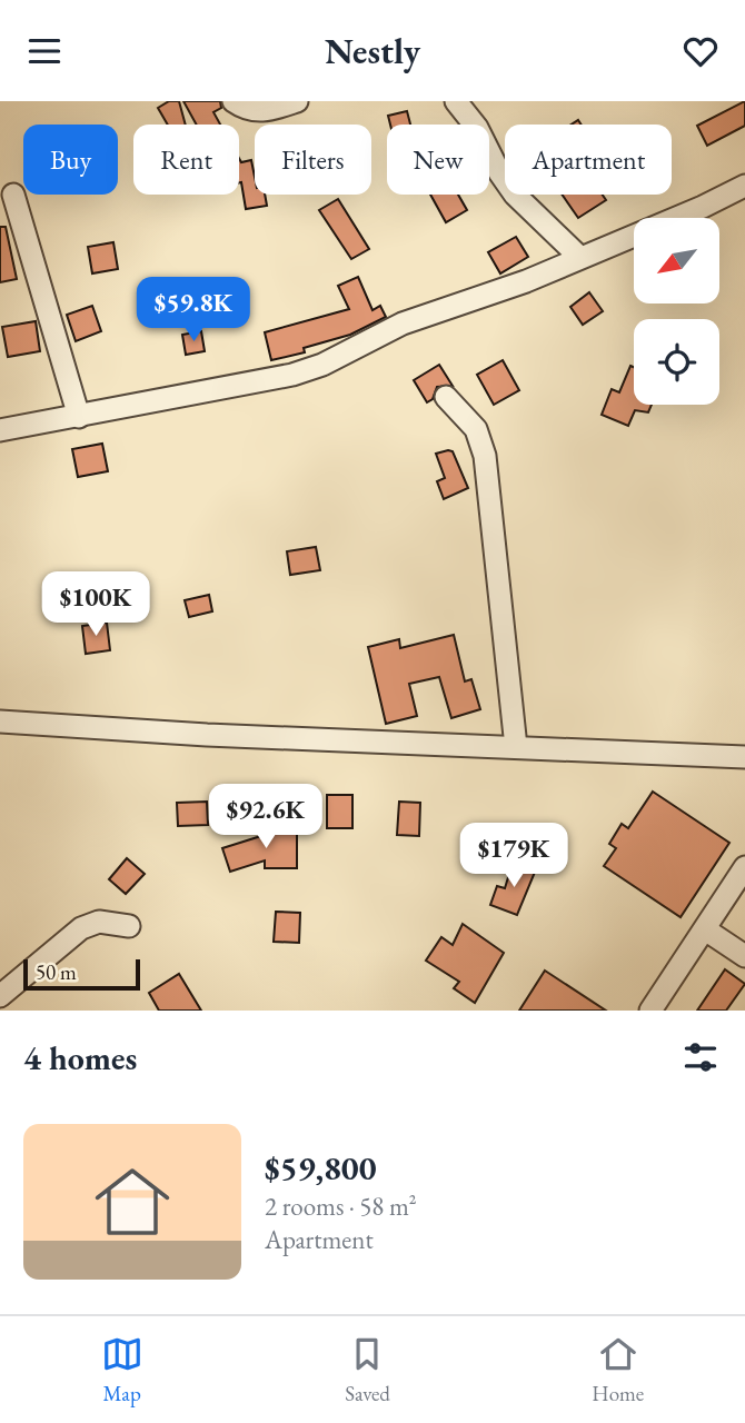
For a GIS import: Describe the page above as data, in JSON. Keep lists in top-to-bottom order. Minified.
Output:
{"scale_bar":"50 m","north":"bottom left","page":{"header":"Nestly","chip":["Buy","Rent","Filters","New","Apartment"],"price":["$59.8K","$100K","$92.6K","$179K"],"scale":"50 m","heading":"4 homes","list":[{"name":"$59,800","note":"2 rooms · 58 m² · Apartment"}],"tabs":["Map","Saved","Home"]}}
